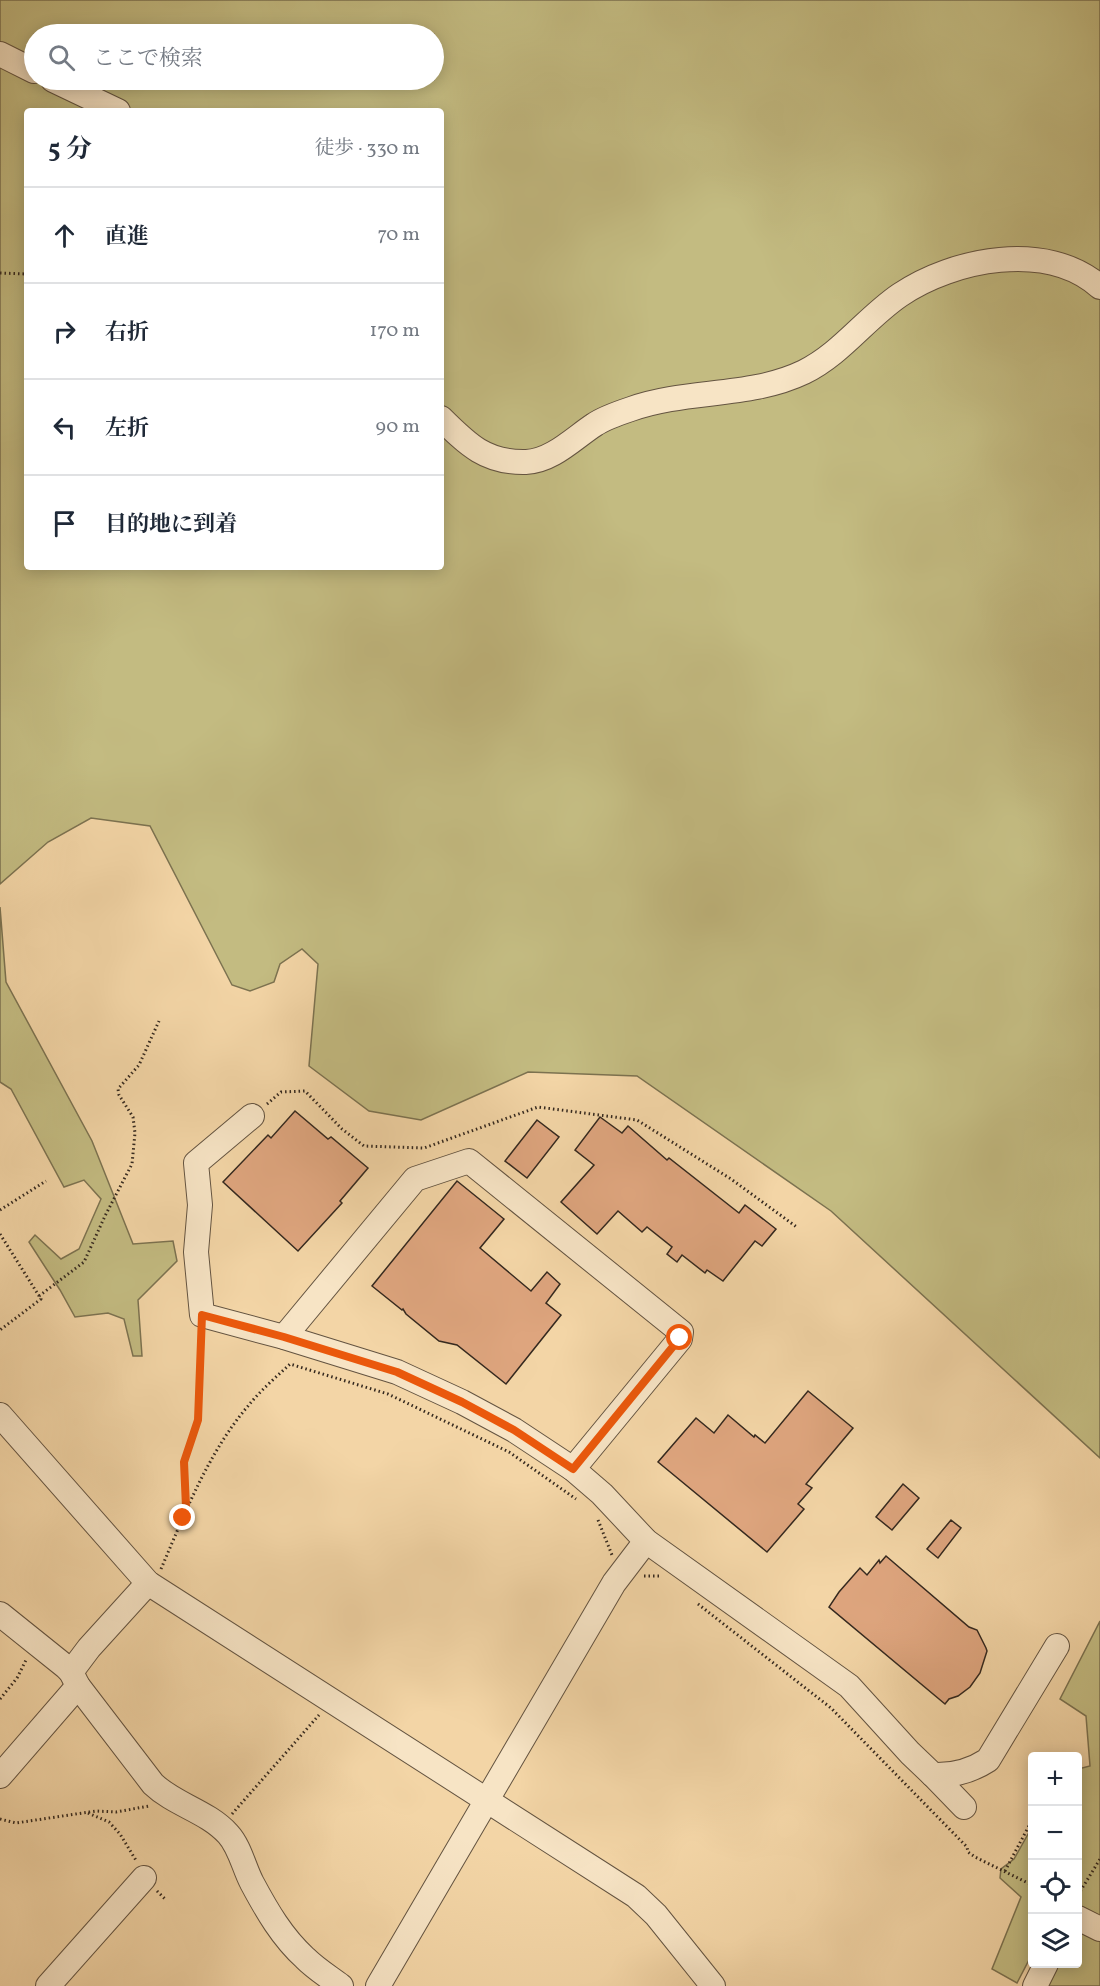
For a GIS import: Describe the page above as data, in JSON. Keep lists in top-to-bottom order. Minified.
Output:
{"page":{"search":"ここで検索","heading":["5 分","徒歩 · 330 m"],"list":[["直進","70 m"],["右折","170 m"],["左折","90 m"],"目的地に到着"],"map_buttons":["+","−"]}}
